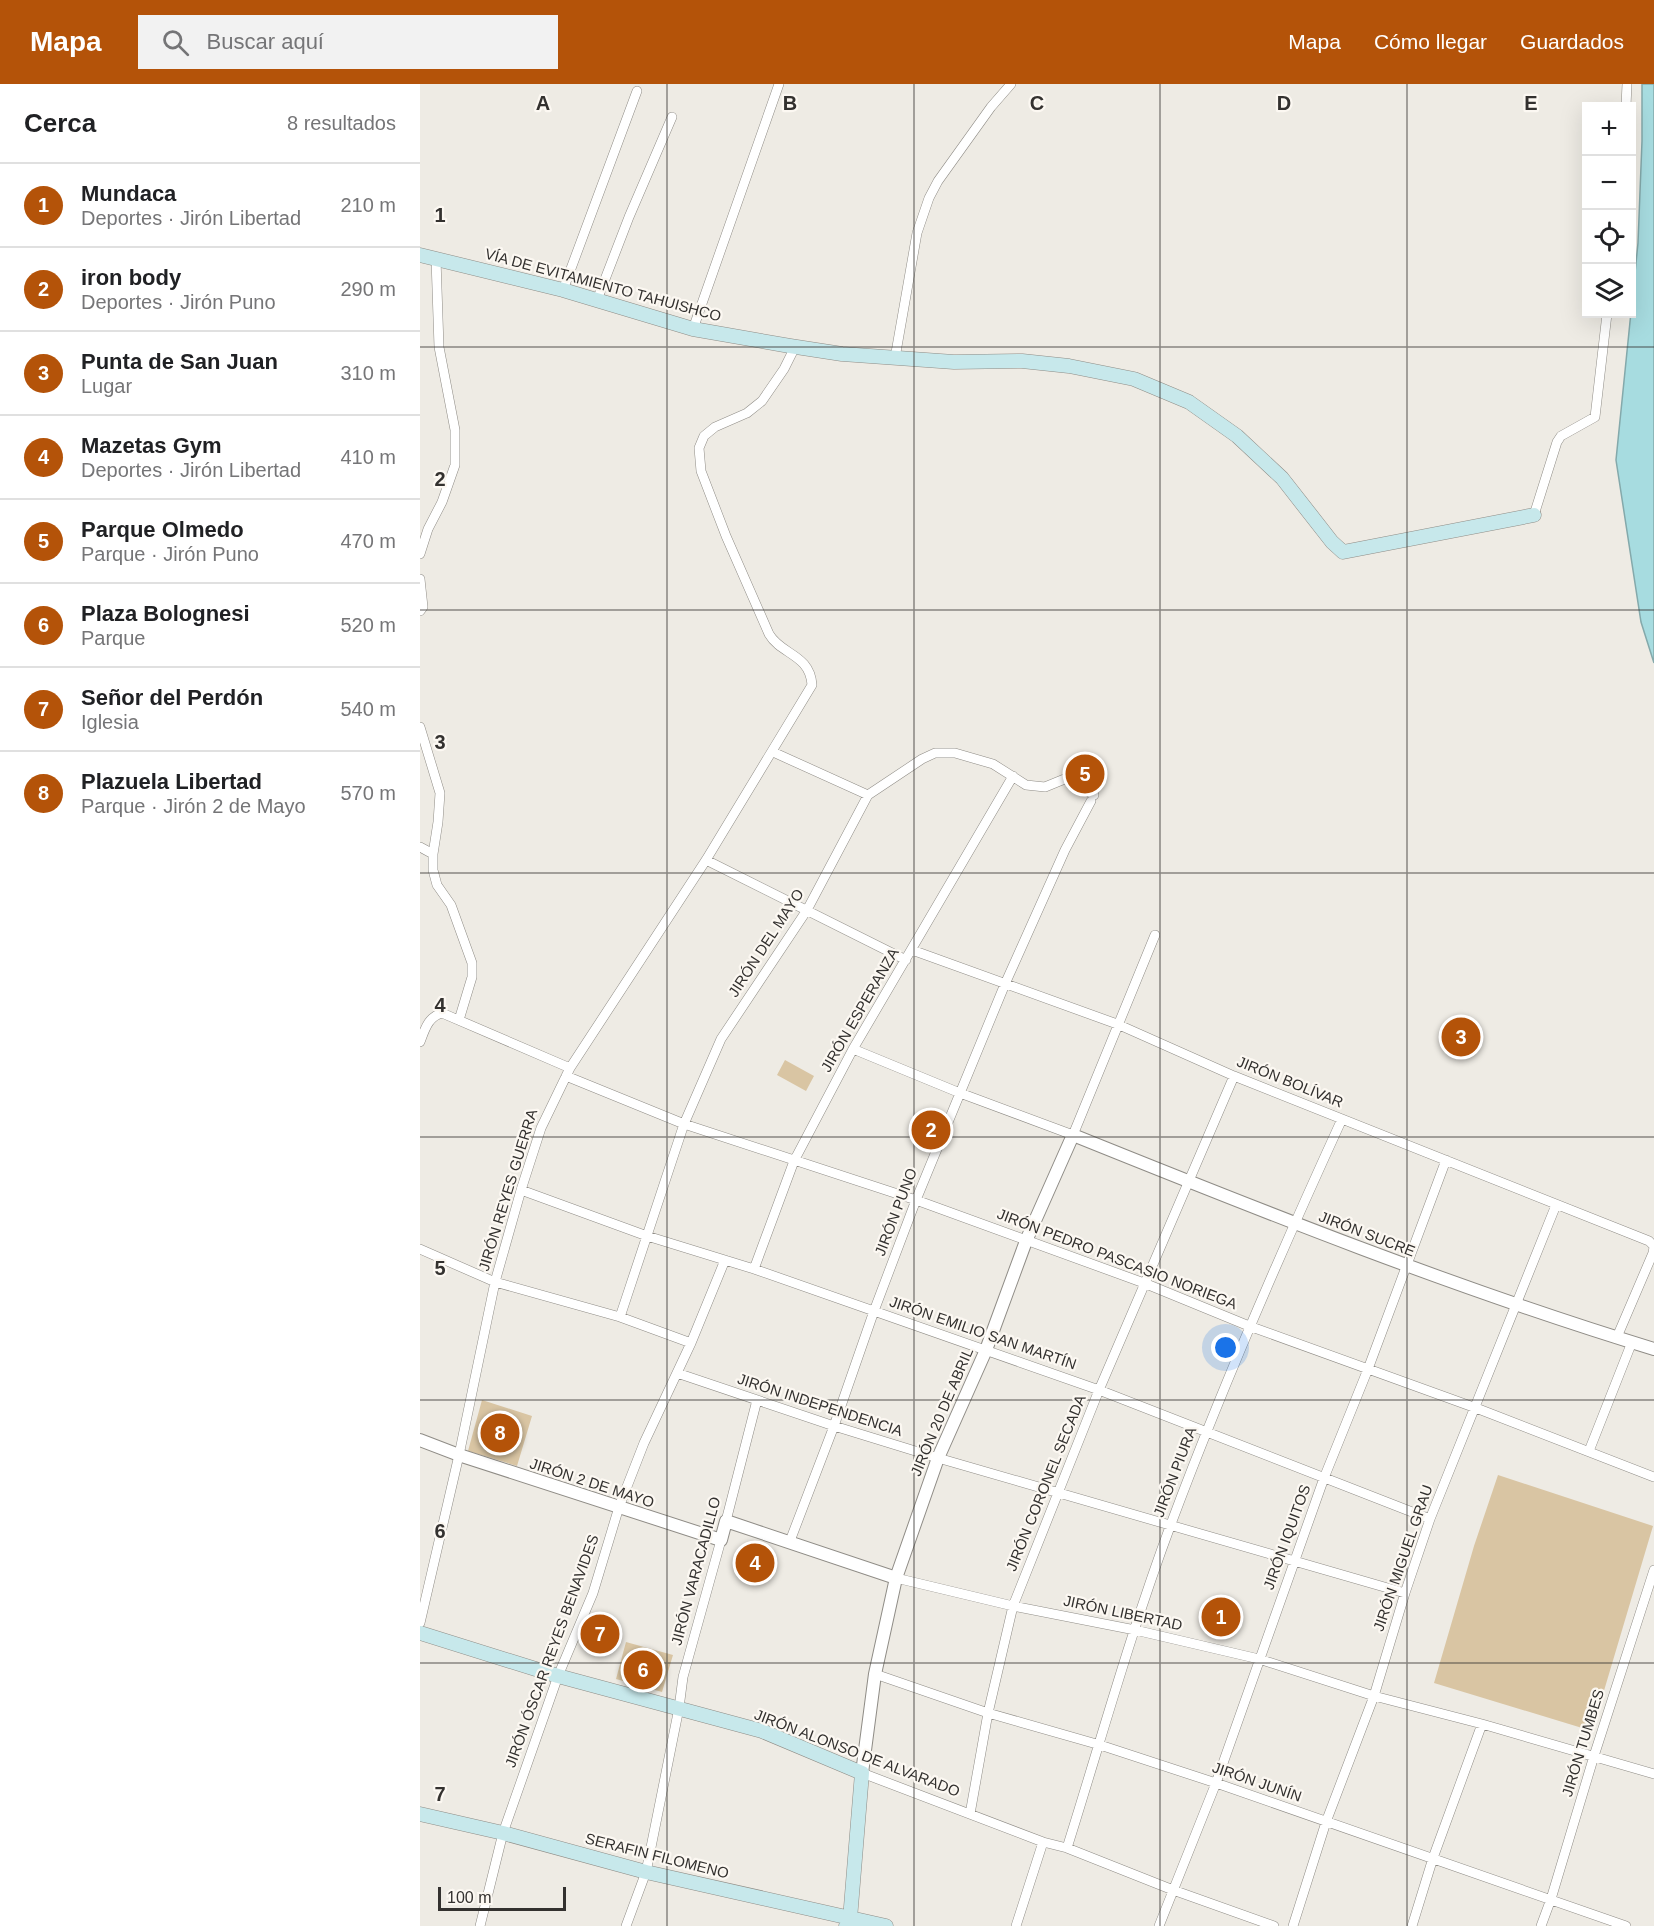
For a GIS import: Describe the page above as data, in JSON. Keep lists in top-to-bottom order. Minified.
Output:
{"streets":{"main road":["VÍA DE EVITAMIENTO TAHUISHCO","JIRÓN 20 DE ABRIL","JIRÓN ALONSO DE ALVARADO","SERAFIN FILOMENO"],"street":["JIRÓN DEL MAYO","JIRÓN ESPERANZA","JIRÓN BOLÍVAR","JIRÓN REYES GUERRA","JIRÓN PUNO","JIRÓN SUCRE","JIRÓN PEDRO PASCASIO NORIEGA","JIRÓN EMILIO SAN MARTÍN","JIRÓN INDEPENDENCIA","JIRÓN PIURA","JIRÓN 2 DE MAYO","JIRÓN CORONEL SECADA","JIRÓN IQUITOS","JIRÓN MIGUEL GRAU","JIRÓN VARACADILLO","JIRÓN LIBERTAD","JIRÓN ÓSCAR REYES BENAVIDES","JIRÓN TUMBES","JIRÓN JUNÍN"]},"crossings":[["VÍA DE EVITAMIENTO TAHUISHCO","JIRÓN REYES GUERRA"],["JIRÓN DEL MAYO","JIRÓN ESPERANZA"],["JIRÓN DEL MAYO","JIRÓN PUNO"],["JIRÓN DEL MAYO","JIRÓN PEDRO PASCASIO NORIEGA"],["JIRÓN DEL MAYO","JIRÓN EMILIO SAN MARTÍN"],["JIRÓN ESPERANZA","JIRÓN BOLÍVAR"],["JIRÓN ESPERANZA","JIRÓN PEDRO PASCASIO NORIEGA"],["JIRÓN ESPERANZA","JIRÓN EMILIO SAN MARTÍN"],["JIRÓN BOLÍVAR","JIRÓN PUNO"],["JIRÓN BOLÍVAR","JIRÓN 20 DE ABRIL"],["JIRÓN BOLÍVAR","JIRÓN PIURA"],["JIRÓN BOLÍVAR","JIRÓN CORONEL SECADA"],["JIRÓN BOLÍVAR","JIRÓN IQUITOS"],["JIRÓN BOLÍVAR","JIRÓN MIGUEL GRAU"],["JIRÓN REYES GUERRA","JIRÓN PEDRO PASCASIO NORIEGA"],["JIRÓN REYES GUERRA","JIRÓN EMILIO SAN MARTÍN"],["JIRÓN REYES GUERRA","JIRÓN 2 DE MAYO"],["JIRÓN PUNO","JIRÓN PEDRO PASCASIO NORIEGA"],["JIRÓN PUNO","JIRÓN EMILIO SAN MARTÍN"],["JIRÓN PUNO","JIRÓN INDEPENDENCIA"],["JIRÓN PUNO","JIRÓN LIBERTAD"],["JIRÓN SUCRE","JIRÓN 20 DE ABRIL"],["JIRÓN SUCRE","JIRÓN PIURA"],["JIRÓN SUCRE","JIRÓN CORONEL SECADA"],["JIRÓN SUCRE","JIRÓN IQUITOS"],["JIRÓN SUCRE","JIRÓN MIGUEL GRAU"],["JIRÓN PEDRO PASCASIO NORIEGA","JIRÓN 20 DE ABRIL"],["JIRÓN PEDRO PASCASIO NORIEGA","JIRÓN PIURA"],["JIRÓN PEDRO PASCASIO NORIEGA","JIRÓN CORONEL SECADA"],["JIRÓN PEDRO PASCASIO NORIEGA","JIRÓN IQUITOS"],["JIRÓN PEDRO PASCASIO NORIEGA","JIRÓN MIGUEL GRAU"],["JIRÓN EMILIO SAN MARTÍN","JIRÓN 20 DE ABRIL"],["JIRÓN EMILIO SAN MARTÍN","JIRÓN PIURA"],["JIRÓN EMILIO SAN MARTÍN","JIRÓN CORONEL SECADA"],["JIRÓN EMILIO SAN MARTÍN","JIRÓN IQUITOS"],["JIRÓN EMILIO SAN MARTÍN","JIRÓN MIGUEL GRAU"],["JIRÓN EMILIO SAN MARTÍN","JIRÓN ÓSCAR REYES BENAVIDES"],["JIRÓN INDEPENDENCIA","JIRÓN 20 DE ABRIL"],["JIRÓN INDEPENDENCIA","JIRÓN PIURA"],["JIRÓN INDEPENDENCIA","JIRÓN CORONEL SECADA"],["JIRÓN INDEPENDENCIA","JIRÓN IQUITOS"],["JIRÓN INDEPENDENCIA","JIRÓN MIGUEL GRAU"],["JIRÓN INDEPENDENCIA","JIRÓN VARACADILLO"],["JIRÓN INDEPENDENCIA","JIRÓN ÓSCAR REYES BENAVIDES"],["JIRÓN 20 DE ABRIL","JIRÓN LIBERTAD"],["JIRÓN 20 DE ABRIL","JIRÓN ALONSO DE ALVARADO"],["JIRÓN 20 DE ABRIL","JIRÓN JUNÍN"],["JIRÓN 20 DE ABRIL","SERAFIN FILOMENO"],["JIRÓN PIURA","JIRÓN LIBERTAD"],["JIRÓN PIURA","JIRÓN ALONSO DE ALVARADO"],["JIRÓN PIURA","JIRÓN JUNÍN"],["JIRÓN 2 DE MAYO","JIRÓN VARACADILLO"],["JIRÓN 2 DE MAYO","JIRÓN ÓSCAR REYES BENAVIDES"],["JIRÓN CORONEL SECADA","JIRÓN LIBERTAD"],["JIRÓN CORONEL SECADA","JIRÓN ALONSO DE ALVARADO"],["JIRÓN CORONEL SECADA","JIRÓN JUNÍN"],["JIRÓN IQUITOS","JIRÓN LIBERTAD"],["JIRÓN IQUITOS","JIRÓN ALONSO DE ALVARADO"],["JIRÓN IQUITOS","JIRÓN JUNÍN"],["JIRÓN MIGUEL GRAU","JIRÓN LIBERTAD"],["JIRÓN MIGUEL GRAU","JIRÓN JUNÍN"],["JIRÓN VARACADILLO","JIRÓN LIBERTAD"],["JIRÓN VARACADILLO","JIRÓN ALONSO DE ALVARADO"],["JIRÓN VARACADILLO","SERAFIN FILOMENO"],["JIRÓN LIBERTAD","JIRÓN TUMBES"],["JIRÓN ÓSCAR REYES BENAVIDES","JIRÓN ALONSO DE ALVARADO"],["JIRÓN ÓSCAR REYES BENAVIDES","SERAFIN FILOMENO"],["JIRÓN TUMBES","JIRÓN JUNÍN"]],"scale_bar":"100 m","page":{"header":"Mapa","search":"Buscar aquí","nav":["Mapa","Cómo llegar","Guardados"],"heading":["Cerca","8 resultados"],"map_buttons":["+","−"],"list":[{"mark":"1","name":"Mundaca","note":"Deportes · Jirón Libertad","value":"210 m"},{"mark":"2","name":"iron body","note":"Deportes · Jirón Puno","value":"290 m"},{"mark":"3","name":"Punta de San Juan","note":"Lugar","value":"310 m"},{"mark":"4","name":"Mazetas Gym","note":"Deportes · Jirón Libertad","value":"410 m"},{"mark":"5","name":"Parque Olmedo","note":"Parque · Jirón Puno","value":"470 m"},{"mark":"6","name":"Plaza Bolognesi","note":"Parque","value":"520 m"},{"mark":"7","name":"Señor del Perdón","note":"Iglesia","value":"540 m"},{"mark":"8","name":"Plazuela Libertad","note":"Parque · Jirón 2 de Mayo","value":"570 m"}],"pins":["5","3","2","8","4","1","7","6"],"scale":"100 m"},"grid":{"columns":["A","B","C","D","E"],"rows":["1","2","3","4","5","6","7"]}}
